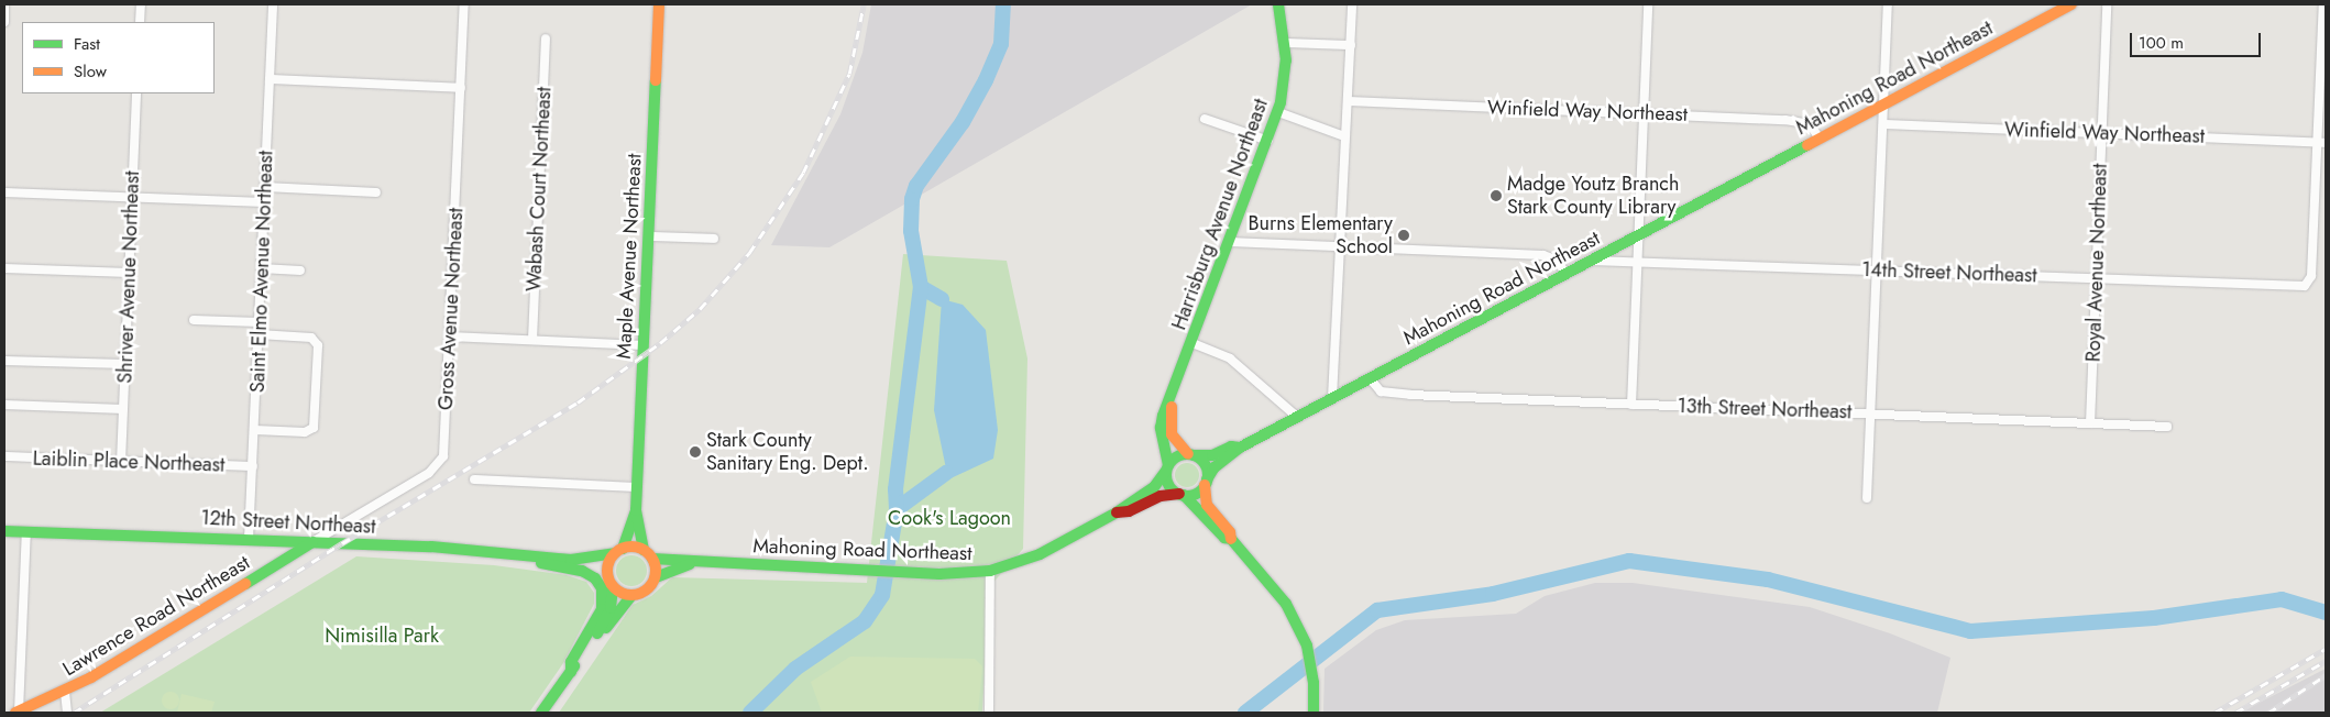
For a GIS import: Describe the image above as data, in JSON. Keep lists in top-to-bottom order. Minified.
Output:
{"streets":{"main road":["Mahoning Road Northeast","Harrisburg Avenue Northeast","Maple Avenue Northeast","12th Street Northeast","Lawrence Road Northeast"],"street":["Winfield Way Northeast","Wabash Court Northeast","Royal Avenue Northeast","Saint Elmo Avenue Northeast","14th Street Northeast","Shriver Avenue Northeast","Gross Avenue Northeast","13th Street Northeast","Laiblin Place Northeast"]},"crossings":[["Mahoning Road Northeast","Winfield Way Northeast"],["Mahoning Road Northeast","Harrisburg Avenue Northeast"],["Mahoning Road Northeast","Maple Avenue Northeast"],["Mahoning Road Northeast","14th Street Northeast"],["Mahoning Road Northeast","13th Street Northeast"],["Mahoning Road Northeast","12th Street Northeast"],["Winfield Way Northeast","Royal Avenue Northeast"],["Winfield Way Northeast","14th Street Northeast"],["Maple Avenue Northeast","12th Street Northeast"],["Royal Avenue Northeast","14th Street Northeast"],["Royal Avenue Northeast","13th Street Northeast"],["Saint Elmo Avenue Northeast","Laiblin Place Northeast"],["Saint Elmo Avenue Northeast","12th Street Northeast"],["Shriver Avenue Northeast","Laiblin Place Northeast"],["Gross Avenue Northeast","12th Street Northeast"],["Gross Avenue Northeast","Lawrence Road Northeast"],["12th Street Northeast","Lawrence Road Northeast"]],"parks":["Cook's Lagoon","Nimisilla Park"],"places":["Madge Youtz Branch Stark County Library","Burns Elementary School","Stark County Sanitary Eng. Dept."],"legend":["Fast","Slow"],"scale_bar":"100 m"}
